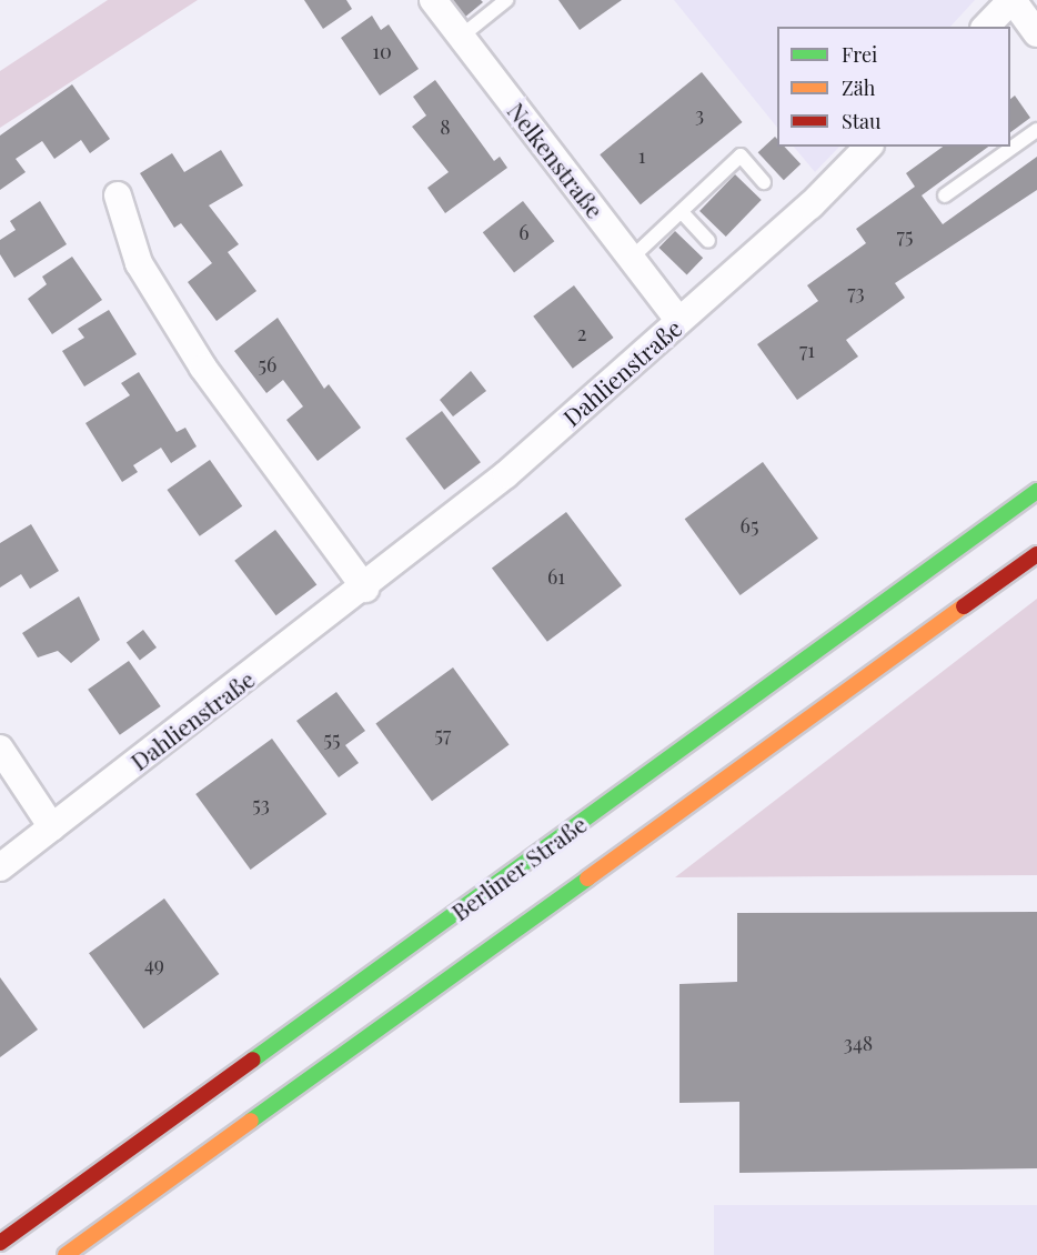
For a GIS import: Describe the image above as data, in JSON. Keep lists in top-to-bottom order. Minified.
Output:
{"streets":{"main road":["Berliner Straße"],"street":["Nelkenstraße","Dahlienstraße"]},"crossings":[["Nelkenstraße","Dahlienstraße"]],"house_numbers":["10","3","8","1","6","75","73","2","71","56","65","61","57","55","53","49","348"],"legend":["Frei","Zäh","Stau"]}
